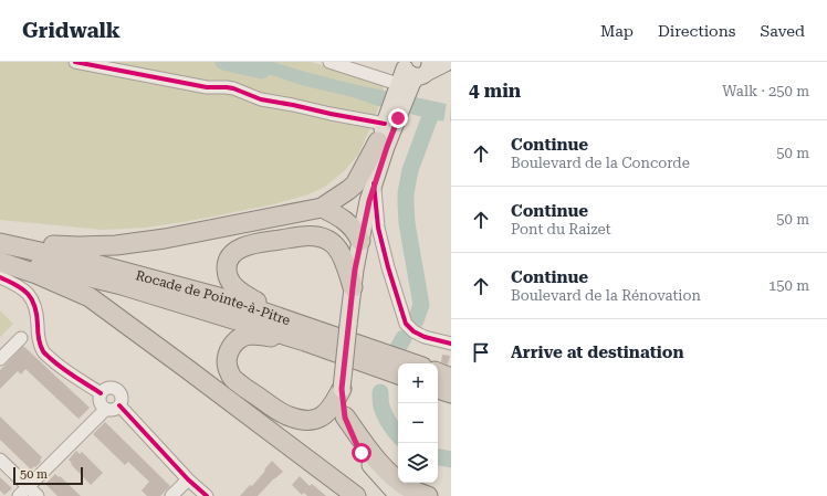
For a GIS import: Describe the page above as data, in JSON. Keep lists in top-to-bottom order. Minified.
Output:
{"streets":{"highway":["Rocade de Pointe-à-Pitre"]},"scale_bar":"50 m","page":{"header":"Gridwalk","nav":["Map","Directions","Saved"],"heading":["4 min","Walk · 250 m"],"list":[["Continue","Boulevard de la Concorde","50 m"],["Continue","Pont du Raizet","50 m"],["Continue","Boulevard de la Rénovation","150 m"],"Arrive at destination"],"map_buttons":["+","−"],"scale":"50 m"}}
